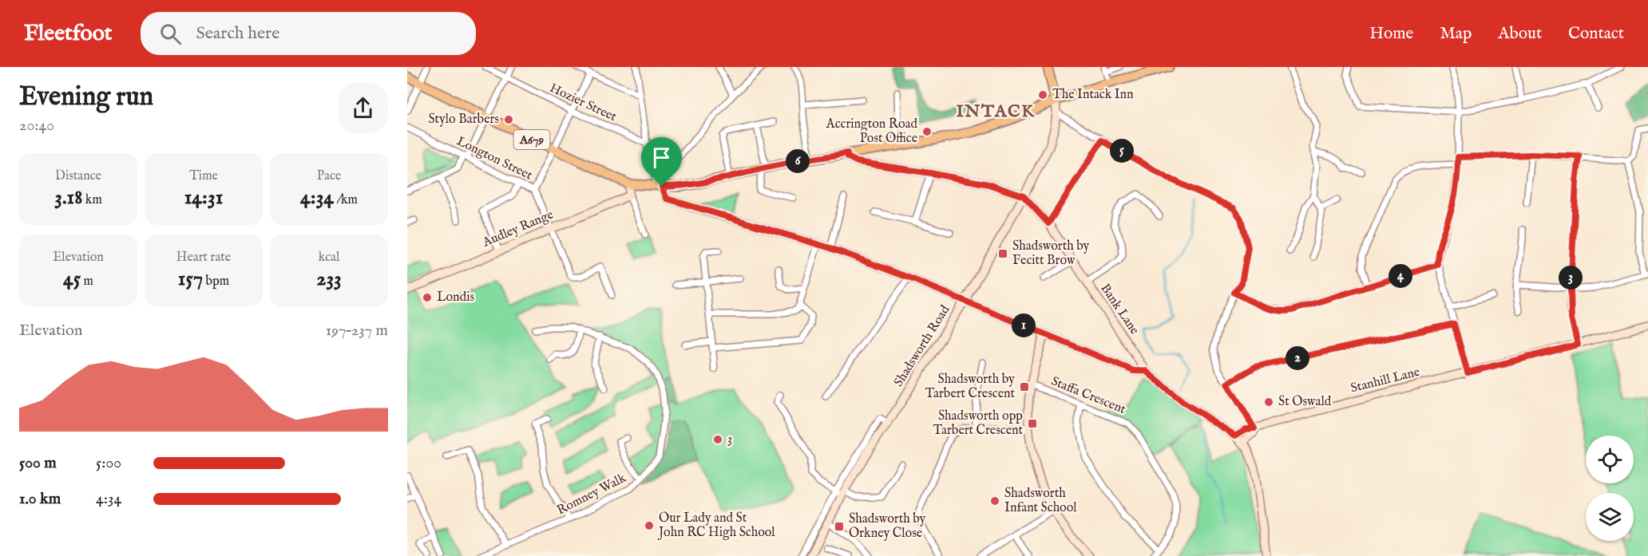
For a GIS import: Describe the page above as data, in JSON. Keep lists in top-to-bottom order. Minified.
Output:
{"streets":{"main road":["A679","Audley Range","Bank Lane","Shadsworth Road","Stanhill Lane"],"street":["Hozier Street","Longton Street","Staffa Crescent","Romney Walk"]},"crossings":[["A679","Bank Lane"],["A679","Shadsworth Road"],["Longton Street","Audley Range"],["Bank Lane","Shadsworth Road"]],"districts":["INTACK"],"places":{"other":["The Intack Inn","Stylo Barbers","Accrington Road Post Office","Londis","St Oswald","3","Shadsworth Infant School","Our Lady and St John RC High School"],"transit":["Shadsworth by Fecitt Brow","Shadsworth by Tarbert Crescent","Shadsworth opp Tarbert Crescent","Shadsworth by Orkney Close"]},"page":{"header":"Fleetfoot","search":"Search here","nav":["Home","Map","About","Contact"],"heading":["Evening run","20:40"],"pins":["5","6","4","3","1","2"],"stats":[["Distance","3.18 km"],["Time","14:31"],["Pace","4:34 /km"],["Elevation","45 m"],["Heart rate","157 bpm"],["kcal","233"]],"chart":["Elevation","197–237 m"],"list":[{"name":"500 m","note":"5:00"},{"name":"1.0 km","note":"4:34"}]}}
